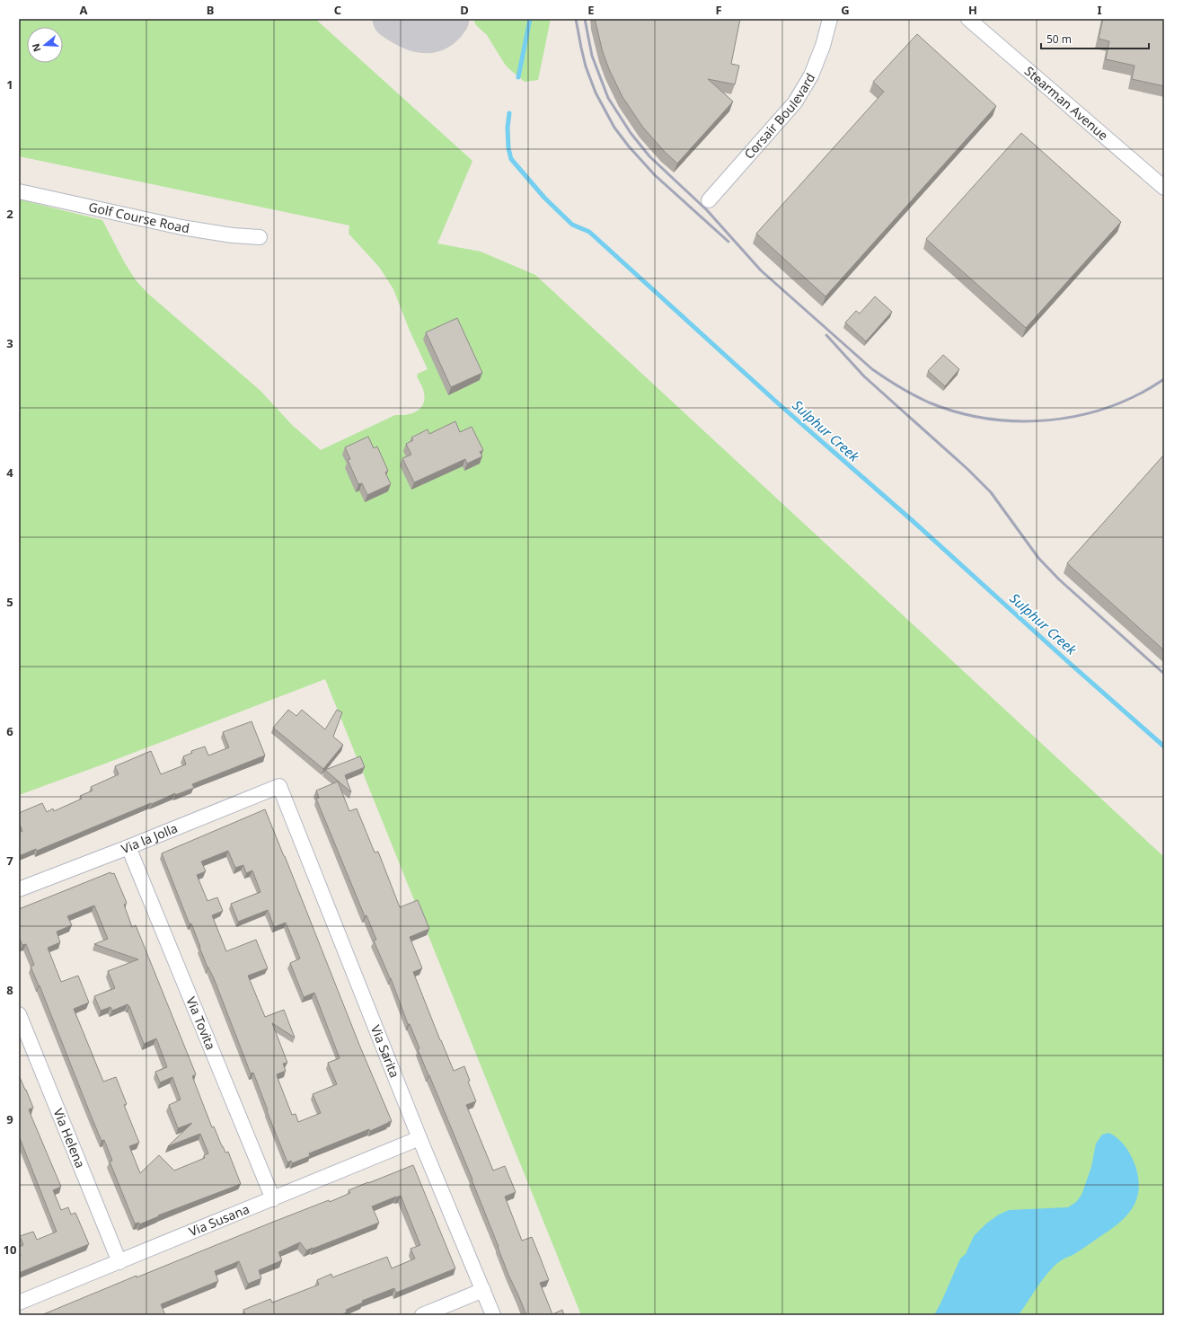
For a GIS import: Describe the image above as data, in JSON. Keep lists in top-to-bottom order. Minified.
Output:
{"streets":{"street":["Stearman Avenue","Corsair Boulevard","Golf Course Road","Via la Jolla","Via Tovita","Via Sarita","Via Helena","Via Susana"]},"crossings":[["Via la Jolla","Via Tovita"],["Via la Jolla","Via Sarita"],["Via Tovita","Via Susana"],["Via Sarita","Via Susana"],["Via Helena","Via Susana"]],"water":["Sulphur Creek"],"scale_bar":"50 m","north":"left","grid":{"columns":["A","B","C","D","E","F","G","H","I"],"rows":["1","2","3","4","5","6","7","8","9","10"]}}
